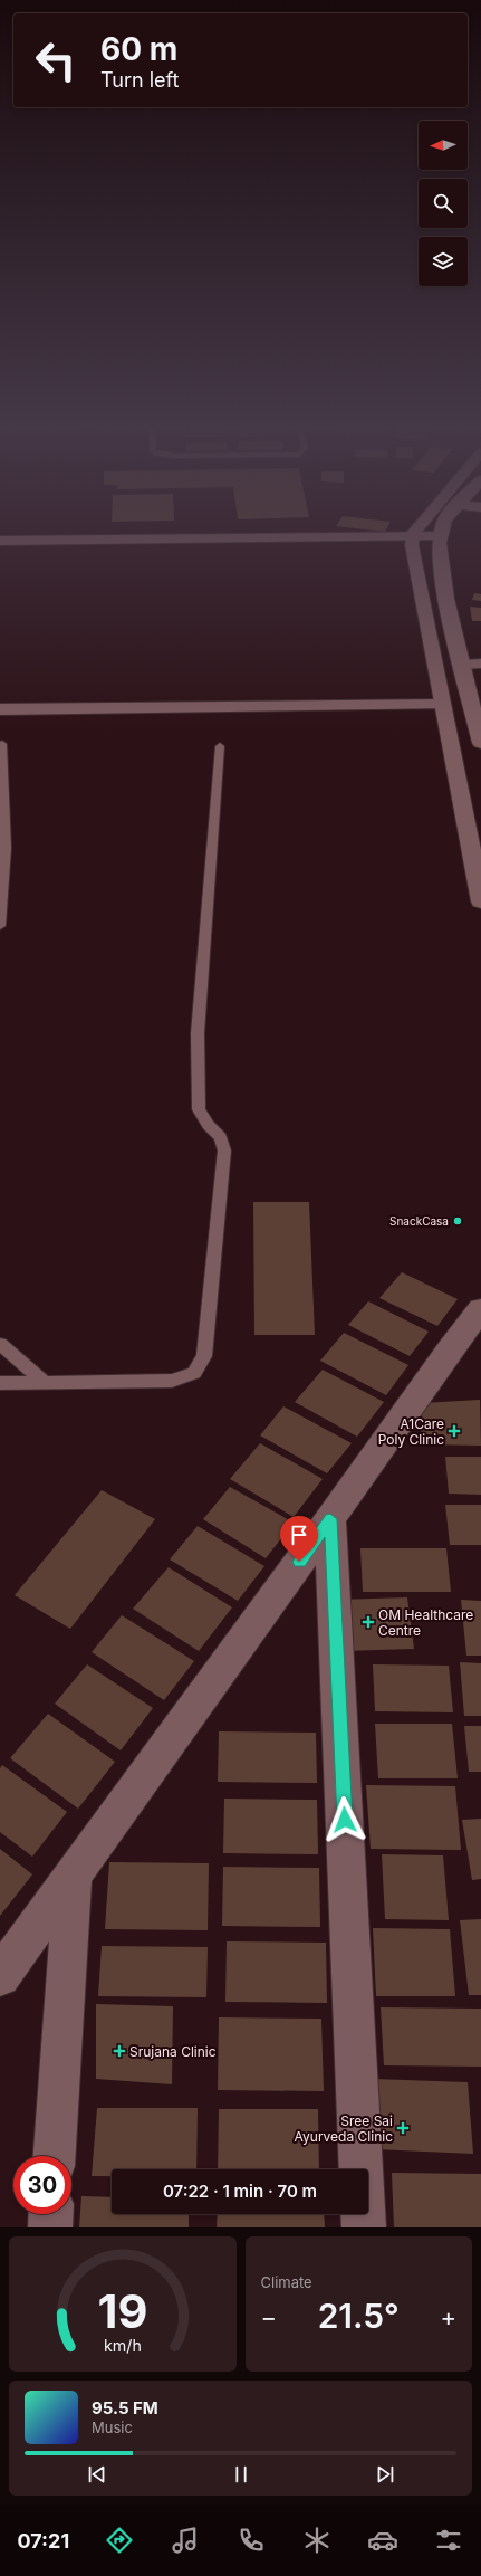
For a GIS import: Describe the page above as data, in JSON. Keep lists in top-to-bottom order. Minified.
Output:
{"places":{"other":["SnackCasa"],"health":["A1Care Poly Clinic","OM Healthcare Centre","Srujana Clinic","Sree Sai Ayurveda Clinic"]},"north":"left","page":{"turn":["60 m","Turn left"],"limit":"30","trip":"07:22 · 1 min · 70 m","tile":"Climate","heat":["−","21.5°","+"],"song":["95.5 FM","Music"],"tabs":"07:21","gauge":["19","km/h"]}}
